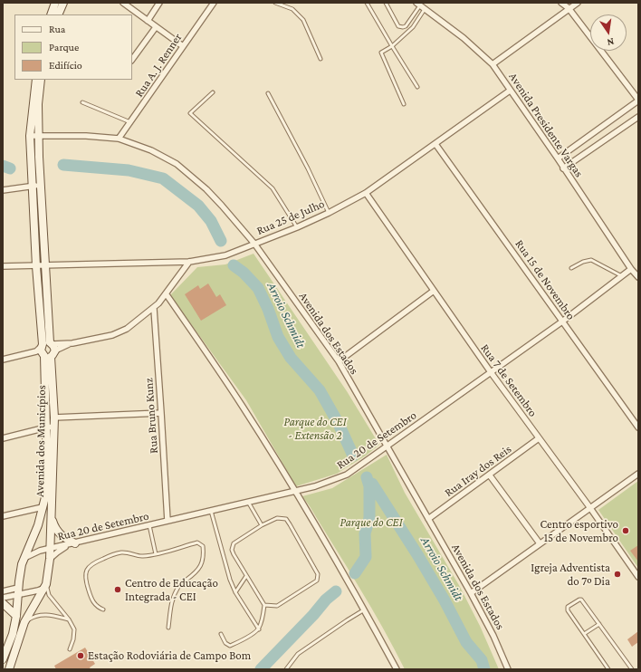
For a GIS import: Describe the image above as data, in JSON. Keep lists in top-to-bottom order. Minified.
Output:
{"streets":{"main road":["Avenida dos Municípios"],"street":["Rua A. J. Renner","Avenida Presidente Vargas","Rua 25 de Julho","Rua 15 de Novembro","Avenida dos Estados","Rua 7 de Setembro","Rua Bruno Kunz","Rua 20 de Setembro","Rua Iray dos Reis"]},"crossings":[["Rua A. J. Renner","Avenida dos Estados"],["Avenida Presidente Vargas","Rua 25 de Julho"],["Avenida Presidente Vargas","Rua 20 de Setembro"],["Rua 25 de Julho","Rua 15 de Novembro"],["Rua 25 de Julho","Avenida dos Estados"],["Rua 25 de Julho","Rua 7 de Setembro"],["Rua 25 de Julho","Avenida dos Municípios"],["Rua 15 de Novembro","Rua 20 de Setembro"],["Avenida dos Estados","Rua 20 de Setembro"],["Avenida dos Estados","Avenida dos Municípios"],["Avenida dos Estados","Rua Iray dos Reis"],["Rua 7 de Setembro","Rua 20 de Setembro"],["Rua 7 de Setembro","Rua Iray dos Reis"],["Rua Bruno Kunz","Rua 20 de Setembro"],["Rua 20 de Setembro","Avenida dos Municípios"]],"water":["Arroio Schmidt"],"parks":["Parque do CEI - Extensão 2","Parque do CEI"],"places":["Centro esportivo 15 de Novembro","Igreja Adventista do 7º Dia","Centro de Educação Integrada - CEI","Estação Rodoviária de Campo Bom"],"legend":["Rua","Parque","Edifício"],"north":"bottom"}
